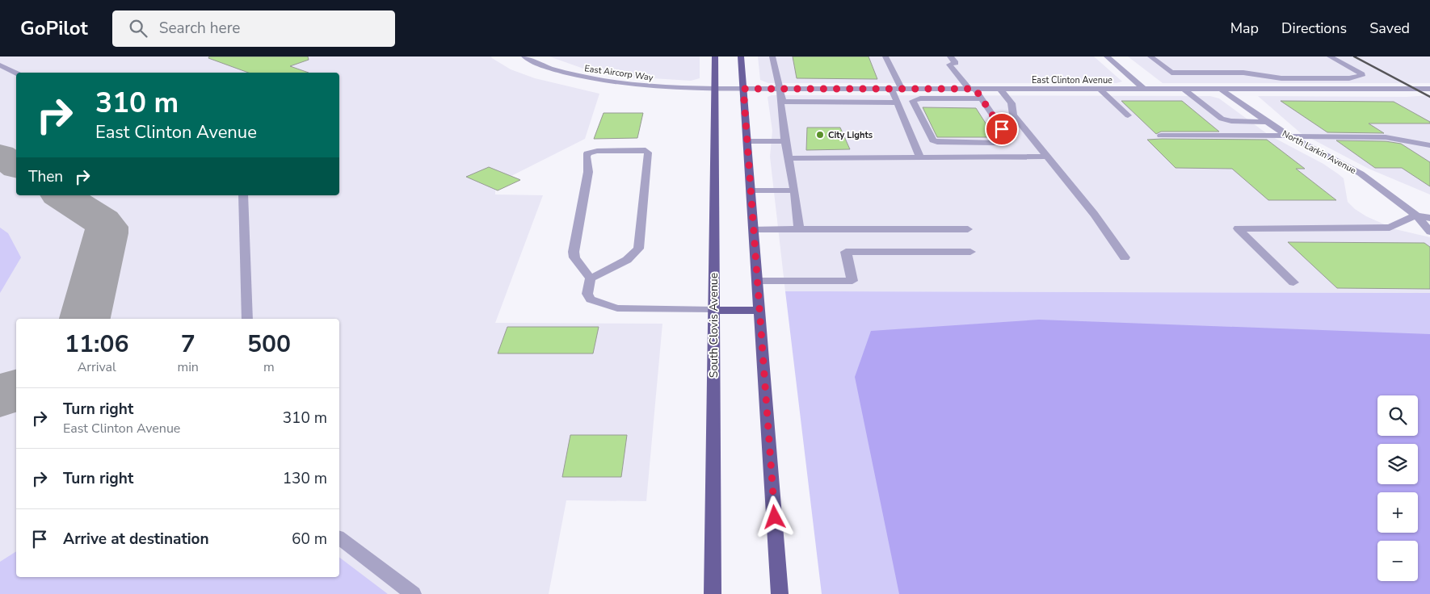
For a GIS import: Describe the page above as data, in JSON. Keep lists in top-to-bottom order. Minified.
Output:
{"streets":{"main road":["South Clovis Avenue"],"street":["East Aircorp Way","East Clinton Avenue","North Larkin Avenue"]},"crossings":[["East Aircorp Way","East Clinton Avenue"],["East Aircorp Way","South Clovis Avenue"],["East Clinton Avenue","North Larkin Avenue"],["East Clinton Avenue","South Clovis Avenue"]],"places":["City Lights"],"page":{"header":"GoPilot","search":"Search here","nav":["Map","Directions","Saved"],"turn":["310 m","East Clinton Avenue"],"then":"Then","eta":["11:06","Arrival","7","min","500","m"],"list":[{"name":"Turn right","note":"East Clinton Avenue","value":"310 m"},{"name":"Turn right","value":"130 m"},{"name":"Arrive at destination","value":"60 m"}],"map_buttons":["+","−"]}}
